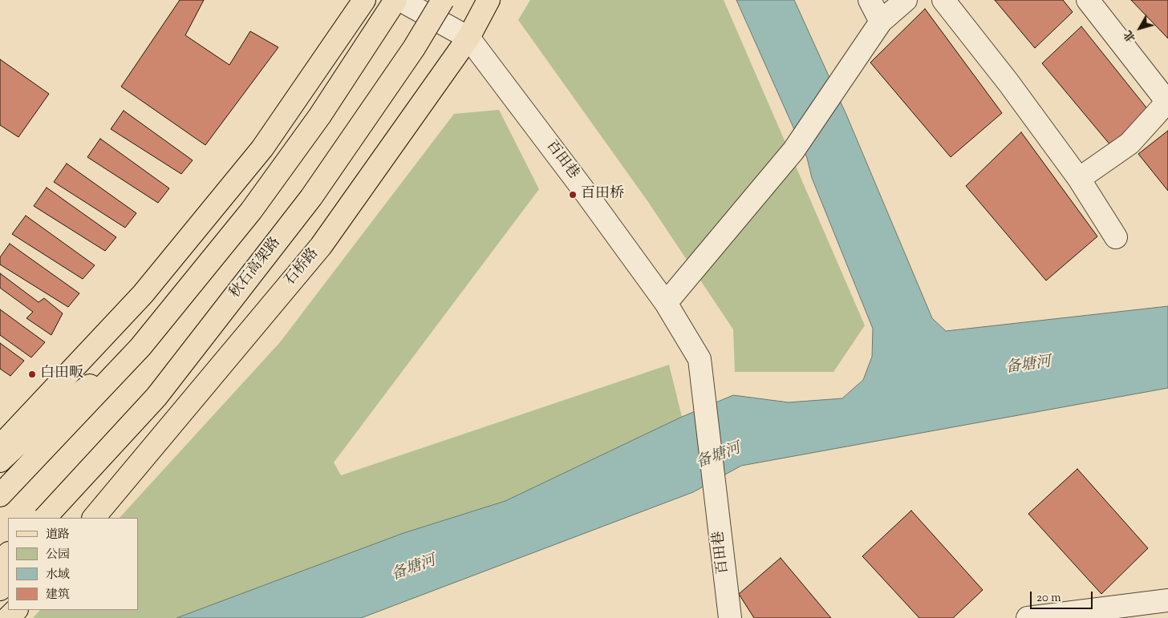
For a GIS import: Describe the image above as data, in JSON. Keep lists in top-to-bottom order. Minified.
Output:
{"streets":{"main road":["石桥路","秋石高架路"],"street":["百田巷"]},"crossings":[["百田巷","石桥路"]],"water":["备塘河"],"places":["百田桥","白田畈"],"legend":["道路","公园","水域","建筑"],"scale_bar":"20 m","north":"bottom left"}
